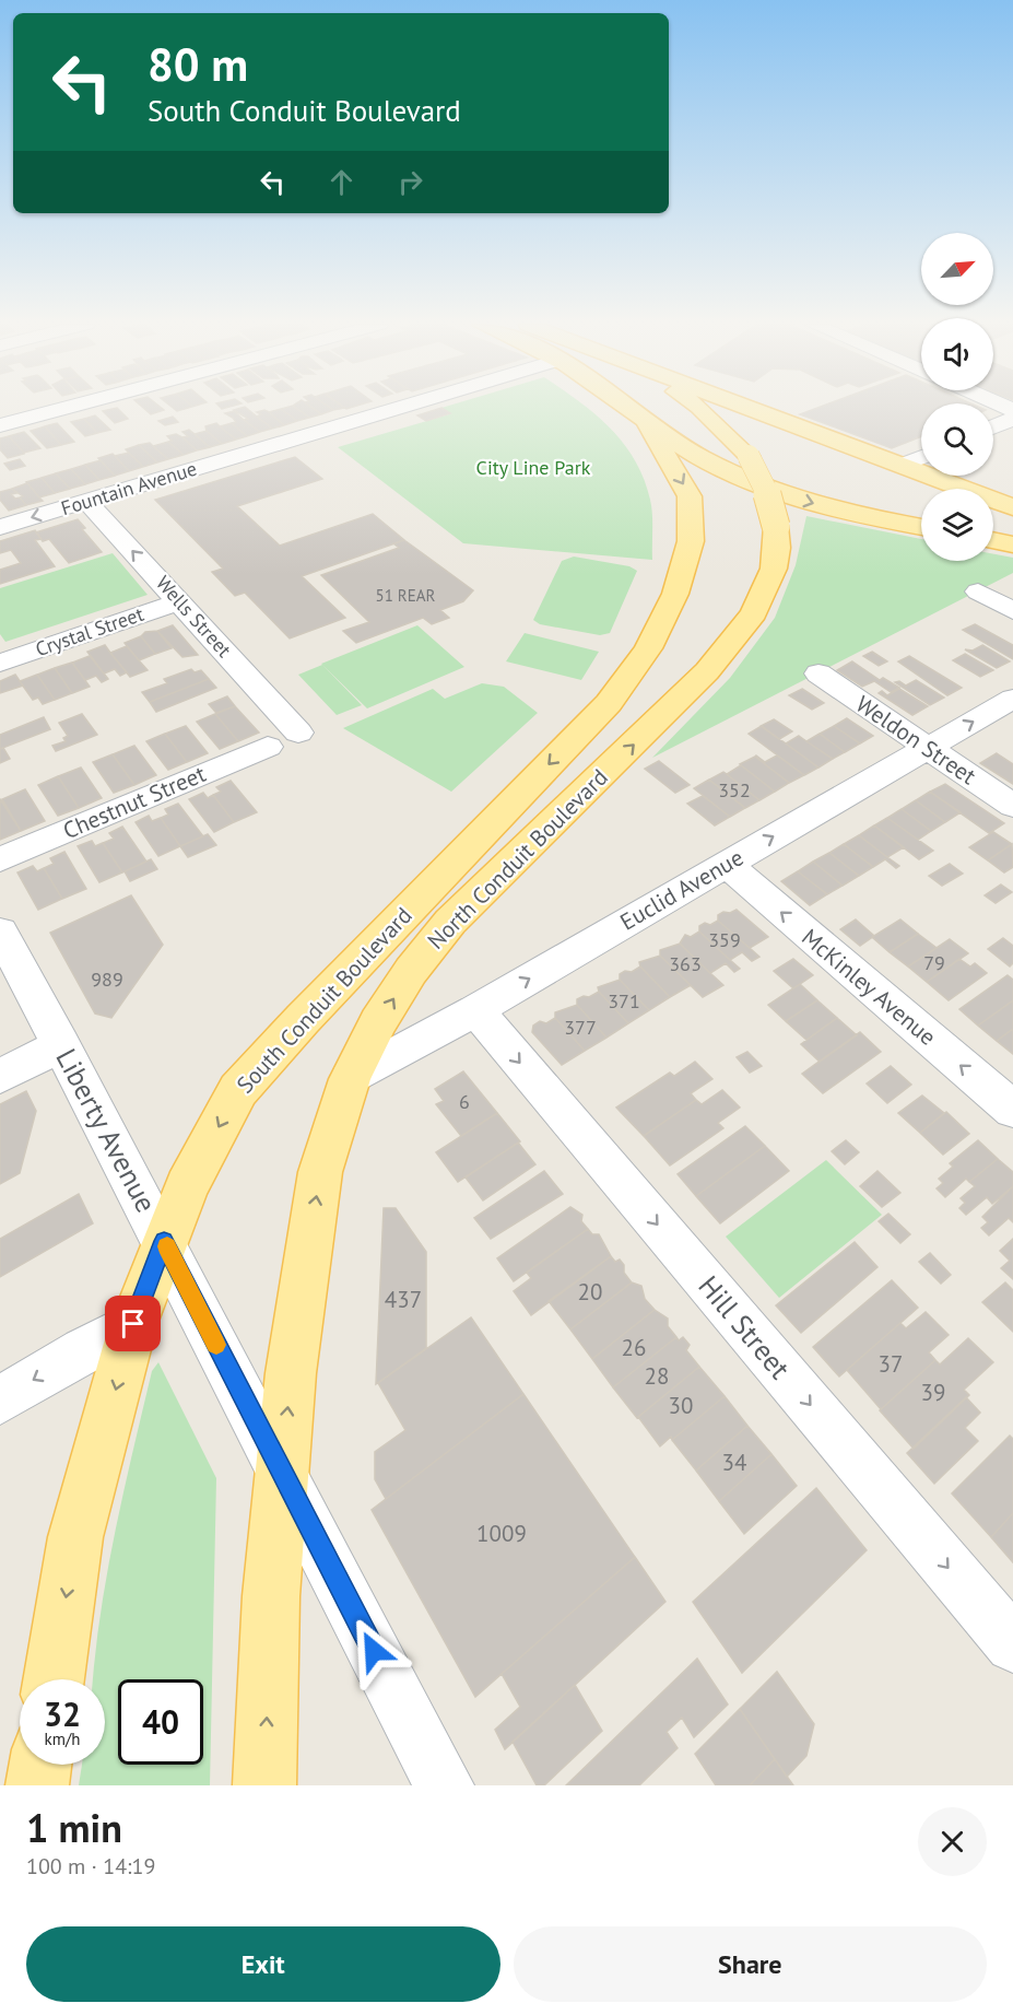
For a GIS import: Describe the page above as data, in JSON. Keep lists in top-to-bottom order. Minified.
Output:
{"streets":{"main road":["North Conduit Boulevard","South Conduit Boulevard"],"street":["Fountain Avenue","Wells Street","Crystal Street","Weldon Street","Chestnut Street","Euclid Avenue","McKinley Avenue","Liberty Avenue","Hill Street"]},"crossings":[["Fountain Avenue","Wells Street"],["Wells Street","Crystal Street"],["Weldon Street","Euclid Avenue"],["North Conduit Boulevard","Euclid Avenue"],["North Conduit Boulevard","Liberty Avenue"],["Euclid Avenue","McKinley Avenue"],["Euclid Avenue","Hill Street"],["South Conduit Boulevard","Liberty Avenue"]],"one_way":["Wells Street","North Conduit Boulevard","Euclid Avenue","McKinley Avenue","South Conduit Boulevard","Hill Street"],"parks":["City Line Park"],"house_numbers":["51 REAR","352","359","79","363","989","371","377","6","20","437","26","37","28","39","30","34","1009"],"north":"top right","page":{"turn":["80 m","South Conduit Boulevard"],"speed":"32 km/h","limit":"40","heading":["1 min","100 m · 14:19"],"buttons":["Exit","Share"]}}
